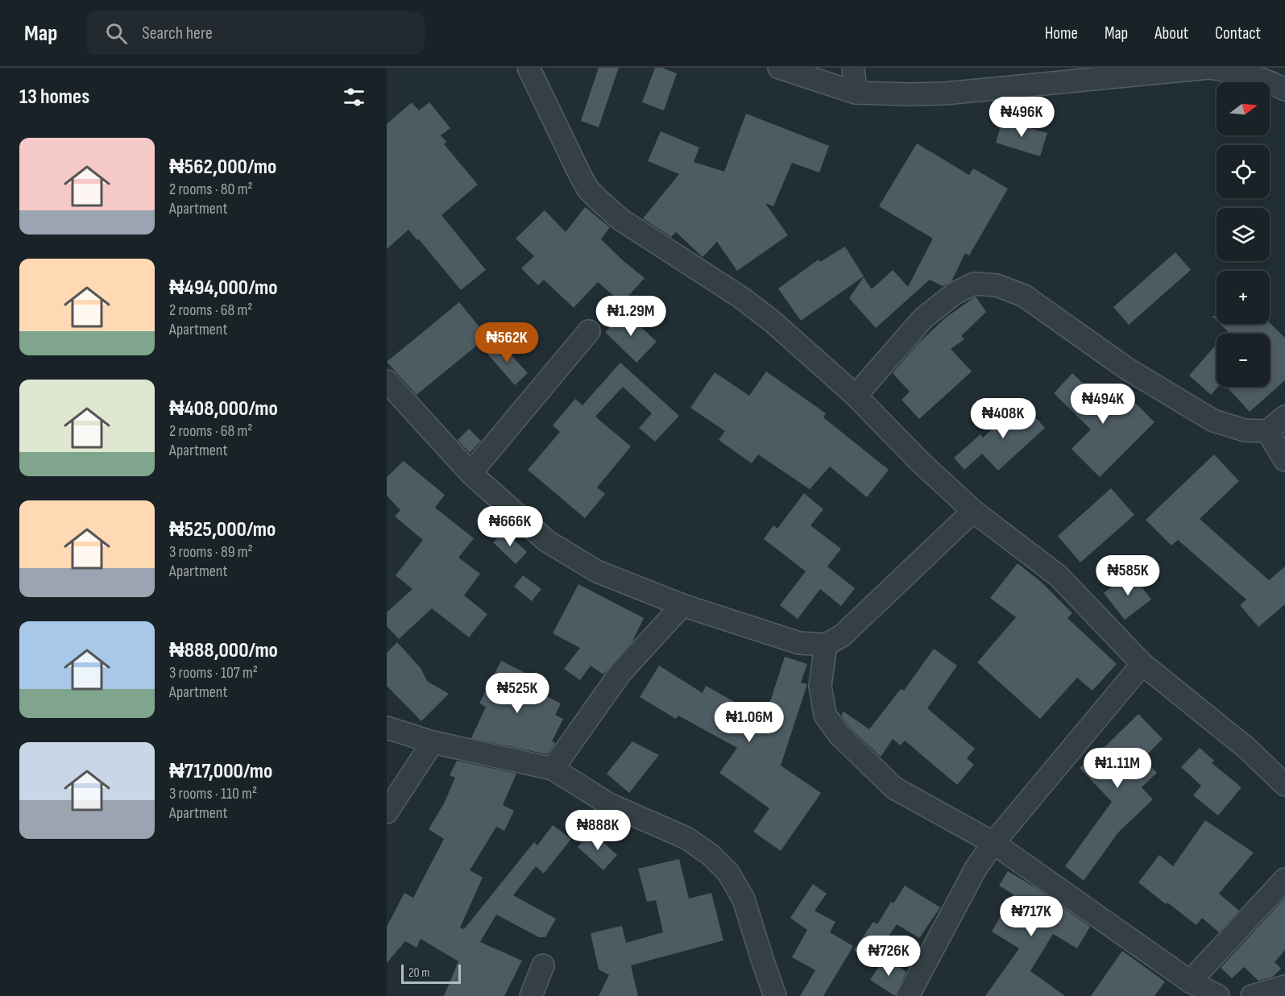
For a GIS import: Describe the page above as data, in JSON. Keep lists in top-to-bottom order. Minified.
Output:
{"scale_bar":"20 m","north":"right","page":{"header":"Map","search":"Search here","nav":["Home","Map","About","Contact"],"heading":"13 homes","map_buttons":["+","−"],"price":["₦496K","₦1.29M","₦562K","₦494K","₦408K","₦666K","₦585K","₦525K","₦1.06M","₦1.11M","₦888K","₦717K","₦726K"],"list":[{"name":"₦562,000/mo","note":"2 rooms · 80 m² · Apartment"},{"name":"₦494,000/mo","note":"2 rooms · 68 m² · Apartment"},{"name":"₦408,000/mo","note":"2 rooms · 68 m² · Apartment"},{"name":"₦525,000/mo","note":"3 rooms · 89 m² · Apartment"},{"name":"₦888,000/mo","note":"3 rooms · 107 m² · Apartment"},{"name":"₦717,000/mo","note":"3 rooms · 110 m² · Apartment"}],"scale":"20 m"}}
